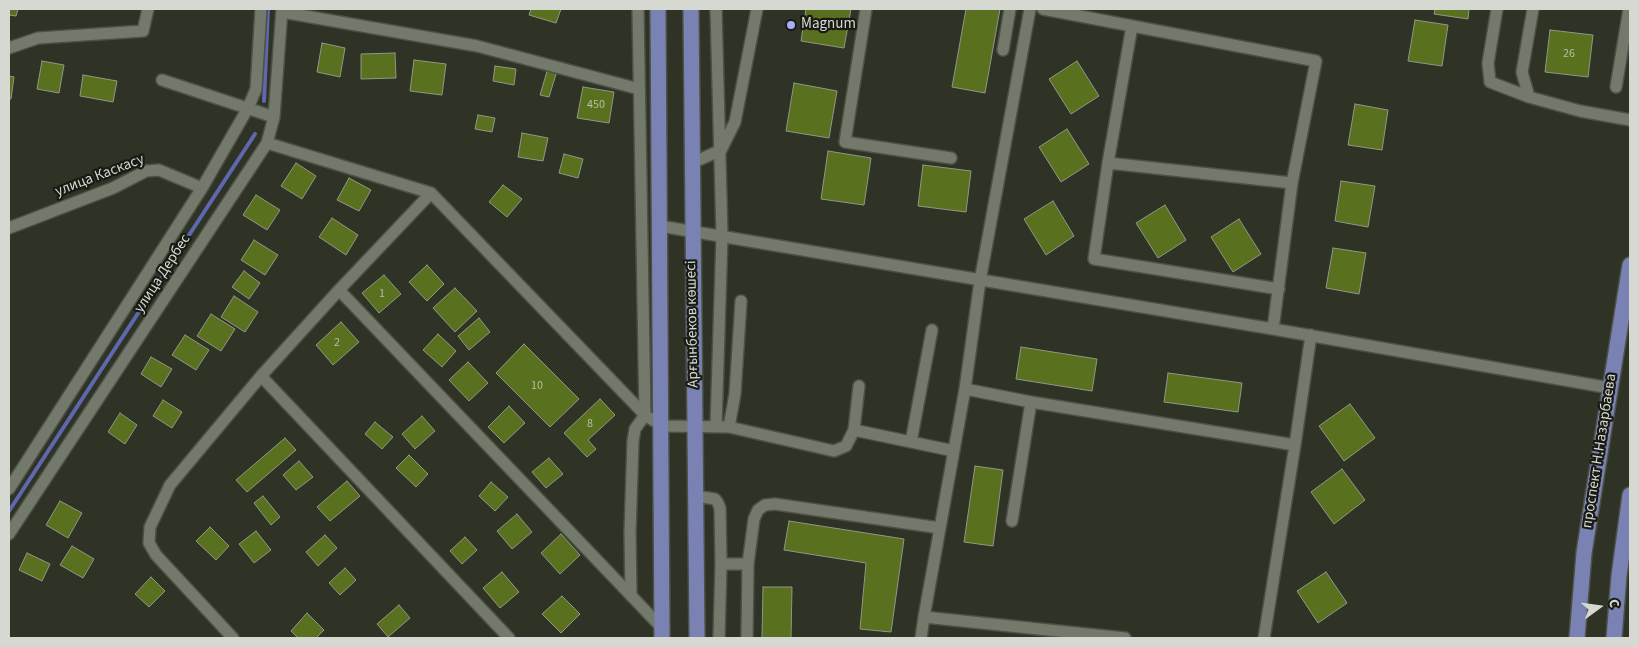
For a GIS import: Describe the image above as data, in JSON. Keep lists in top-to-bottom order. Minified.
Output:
{"streets":{"main road":["Арғынбеков көшесі","проспект Н.Назарбаева"],"street":["улица Каскасу","улица Дербес"]},"crossings":[["улица Каскасу","улица Дербес"]],"places":["Magnum"],"house_numbers":["26","450","1","2","10","8"],"north":"right"}
